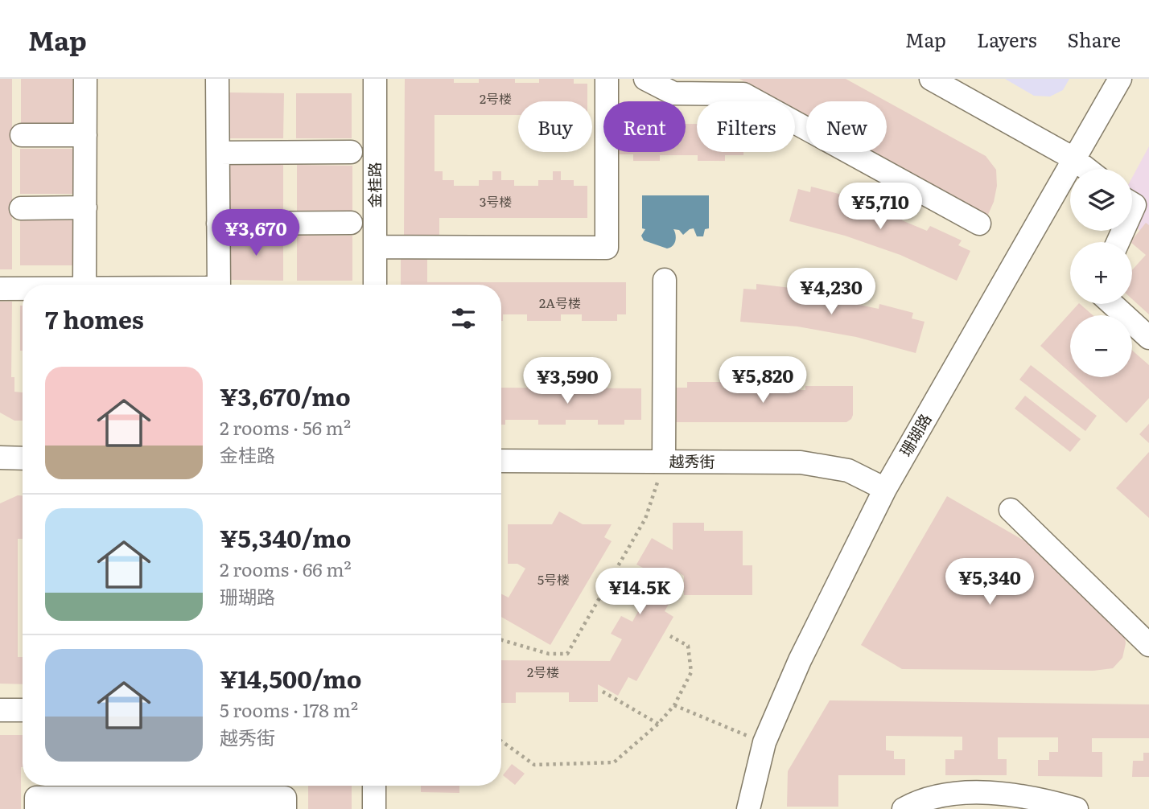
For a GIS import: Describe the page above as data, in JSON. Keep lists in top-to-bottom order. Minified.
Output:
{"streets":{"street":["金桂路","珊瑚路","越秀街"]},"crossings":[["珊瑚路","越秀街"]],"house_numbers":["2号楼","3号楼","2A号楼","5号楼","2号楼"],"page":{"header":"Map","nav":["Map","Layers","Share"],"chip":["Buy","Rent","Filters","New"],"map_buttons":["+","−"],"price":["¥5,710","¥3,670","¥4,230","¥5,820","¥3,590","¥5,340","¥14.5K"],"heading":"7 homes","list":[{"name":"¥3,670/mo","note":"2 rooms · 56 m² · 金桂路"},{"name":"¥5,340/mo","note":"2 rooms · 66 m² · 珊瑚路"},{"name":"¥14,500/mo","note":"5 rooms · 178 m² · 越秀街"}]}}
